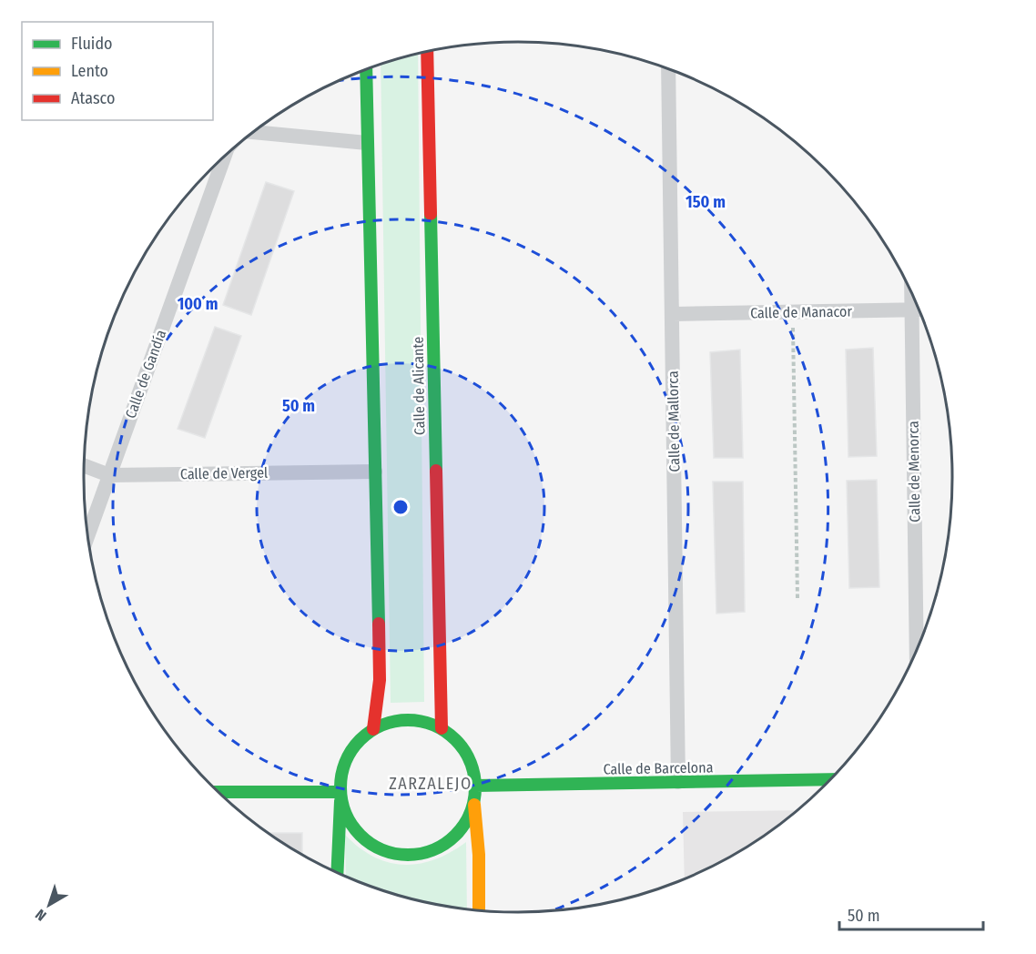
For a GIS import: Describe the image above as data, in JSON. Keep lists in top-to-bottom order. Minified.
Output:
{"streets":{"street":["Calle de Manacor","Calle de Gandía","Calle de Alicante","Calle de Mallorca","Calle de Menorca","Calle de Vergel","Calle de Barcelona"]},"crossings":[["Calle de Manacor","Calle de Mallorca"],["Calle de Manacor","Calle de Menorca"],["Calle de Gandía","Calle de Vergel"],["Calle de Alicante","Calle de Barcelona"],["Calle de Mallorca","Calle de Barcelona"]],"districts":["ZARZALEJO"],"legend":["Fluido","Lento","Atasco"],"scale_bar":"50 m","north":"bottom left","rings":["150 m","100 m","50 m"]}
